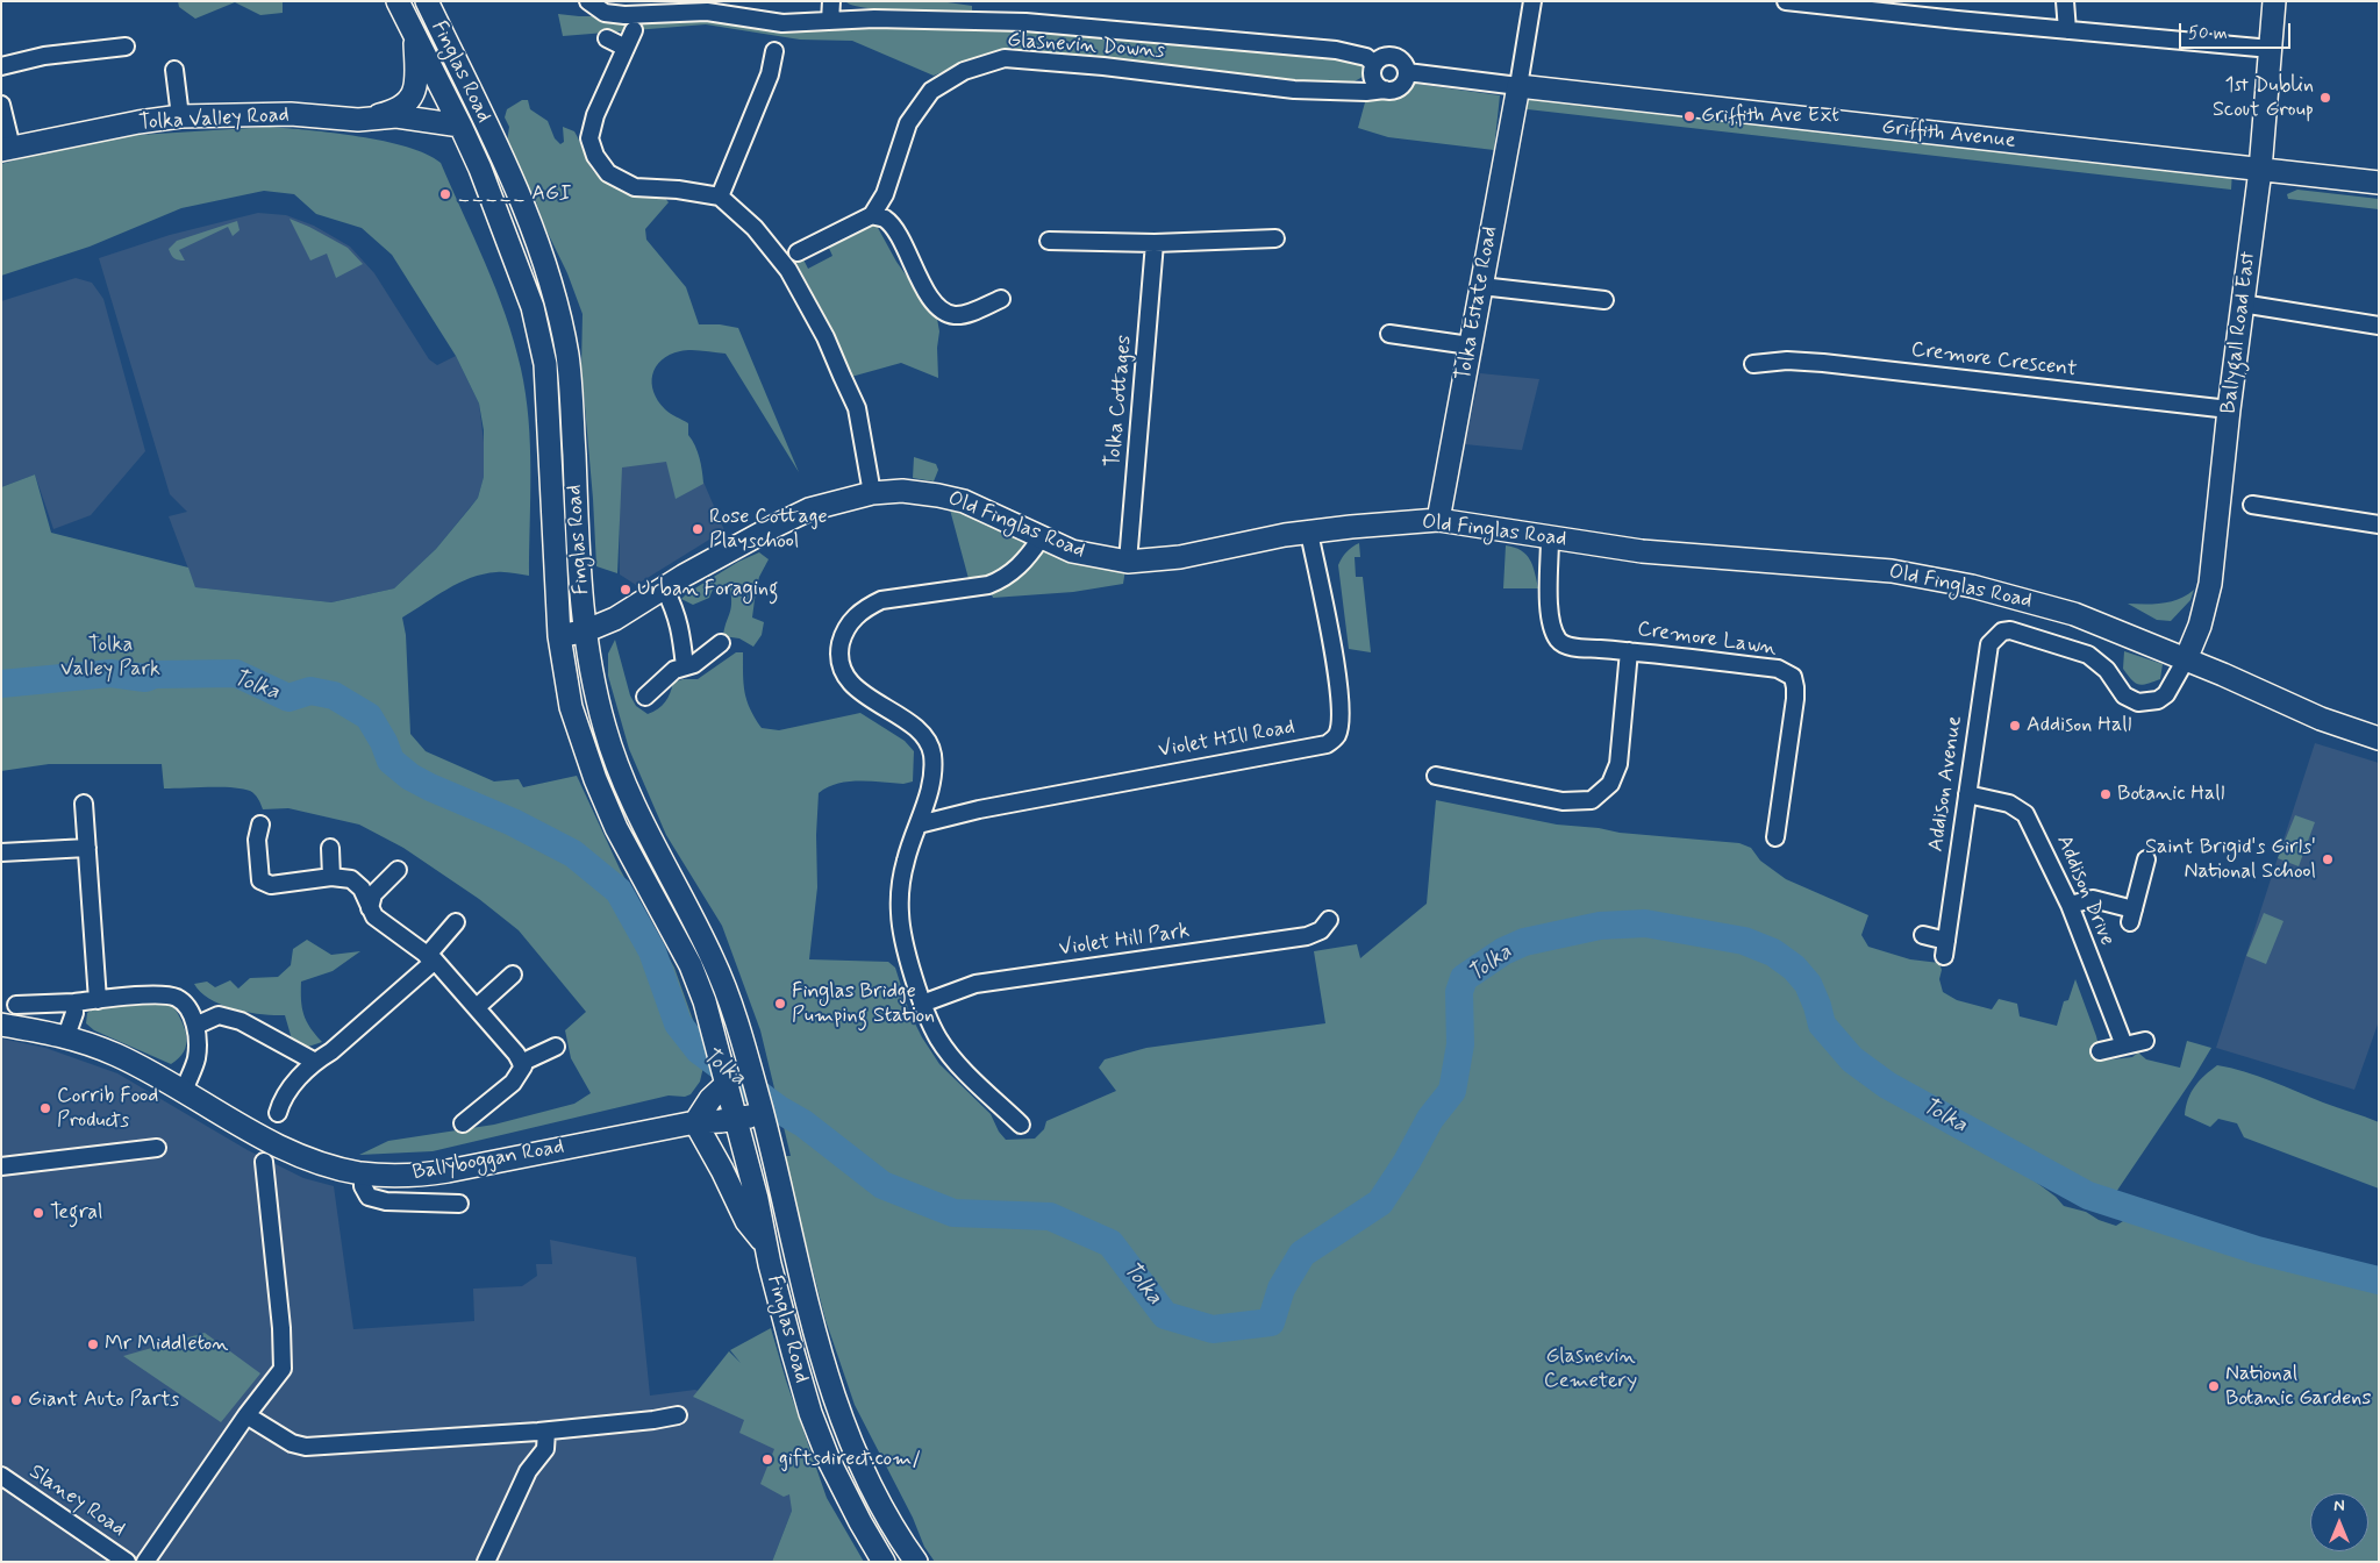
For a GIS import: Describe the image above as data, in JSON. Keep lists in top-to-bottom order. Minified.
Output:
{"streets":{"main road":["Finglas Road","Tolka Valley Road","Griffith Avenue","Tolka Estate Road","Ballygall Road East","Old Finglas Road","Ballyboggan Road"],"street":["Glasnevin Downs","Cremore Crescent","Tolka Cottages","Cremore Lawn","Violet HIll Road","Addison Avenue","Addison Drive","Violet Hill Park","Slaney Road"]},"crossings":[["Finglas Road","Tolka Valley Road"],["Finglas Road","Old Finglas Road"],["Finglas Road","Ballyboggan Road"],["Griffith Avenue","Tolka Estate Road"],["Griffith Avenue","Ballygall Road East"],["Tolka Estate Road","Old Finglas Road"],["Ballygall Road East","Cremore Crescent"],["Ballygall Road East","Old Finglas Road"],["Ballygall Road East","Addison Avenue"],["Tolka Cottages","Old Finglas Road"],["Old Finglas Road","Cremore Lawn"],["Old Finglas Road","Violet HIll Road"],["Old Finglas Road","Addison Avenue"],["Addison Avenue","Addison Drive"]],"water":["Tolka"],"parks":["Tolka Valley Park","Glasnevin Cemetery"],"places":["1st Dublin Scout Group","Griffith Ave Ext","_____ AGI","Rose Cottage Playschool","Urban Foraging","Addison Hall","Botanic Hall","Saint Brigid's Girls' National School","Finglas Bridge Pumping Station","Corrib Food Products","Tegral","Mr Middleton","National Botanic Gardens","Giant Auto Parts","giftsdirect.com/"],"scale_bar":"50 m","north":"top"}
